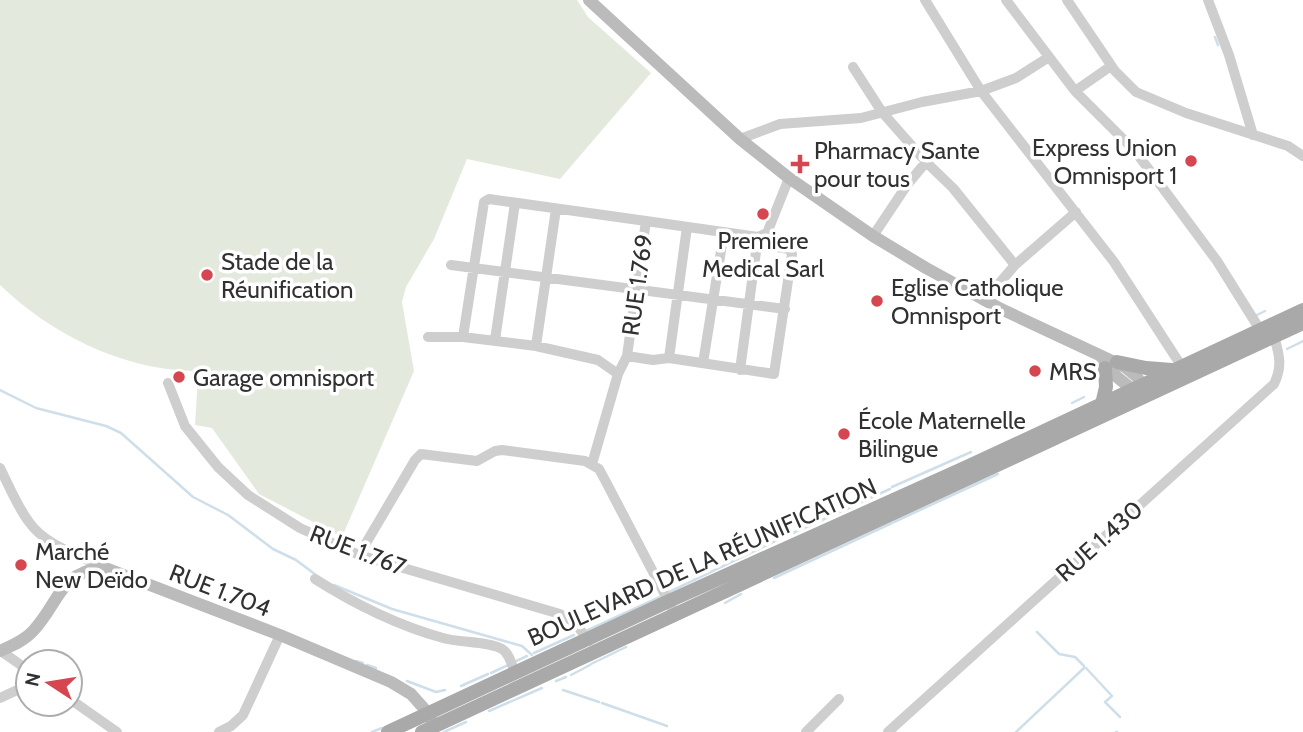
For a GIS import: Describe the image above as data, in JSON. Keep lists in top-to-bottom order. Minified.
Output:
{"streets":{"main road":["BOULEVARD DE LA RÉUNIFICATION","RUE 1.704"],"street":["RUE 1.769","RUE 1.430","RUE 1.767"]},"crossings":[["RUE 1.430","BOULEVARD DE LA RÉUNIFICATION"],["RUE 1.767","BOULEVARD DE LA RÉUNIFICATION"],["BOULEVARD DE LA RÉUNIFICATION","RUE 1.704"]],"places":{"other":["Express Union Omnisport 1","Premiere Medical Sarl","Stade de la Réunification","Eglise Catholique Omnisport","MRS","Garage omnisport","École Maternelle Bilingue","Marché New Deïdo"],"health":["Pharmacy Sante pour tous"]},"north":"left"}
